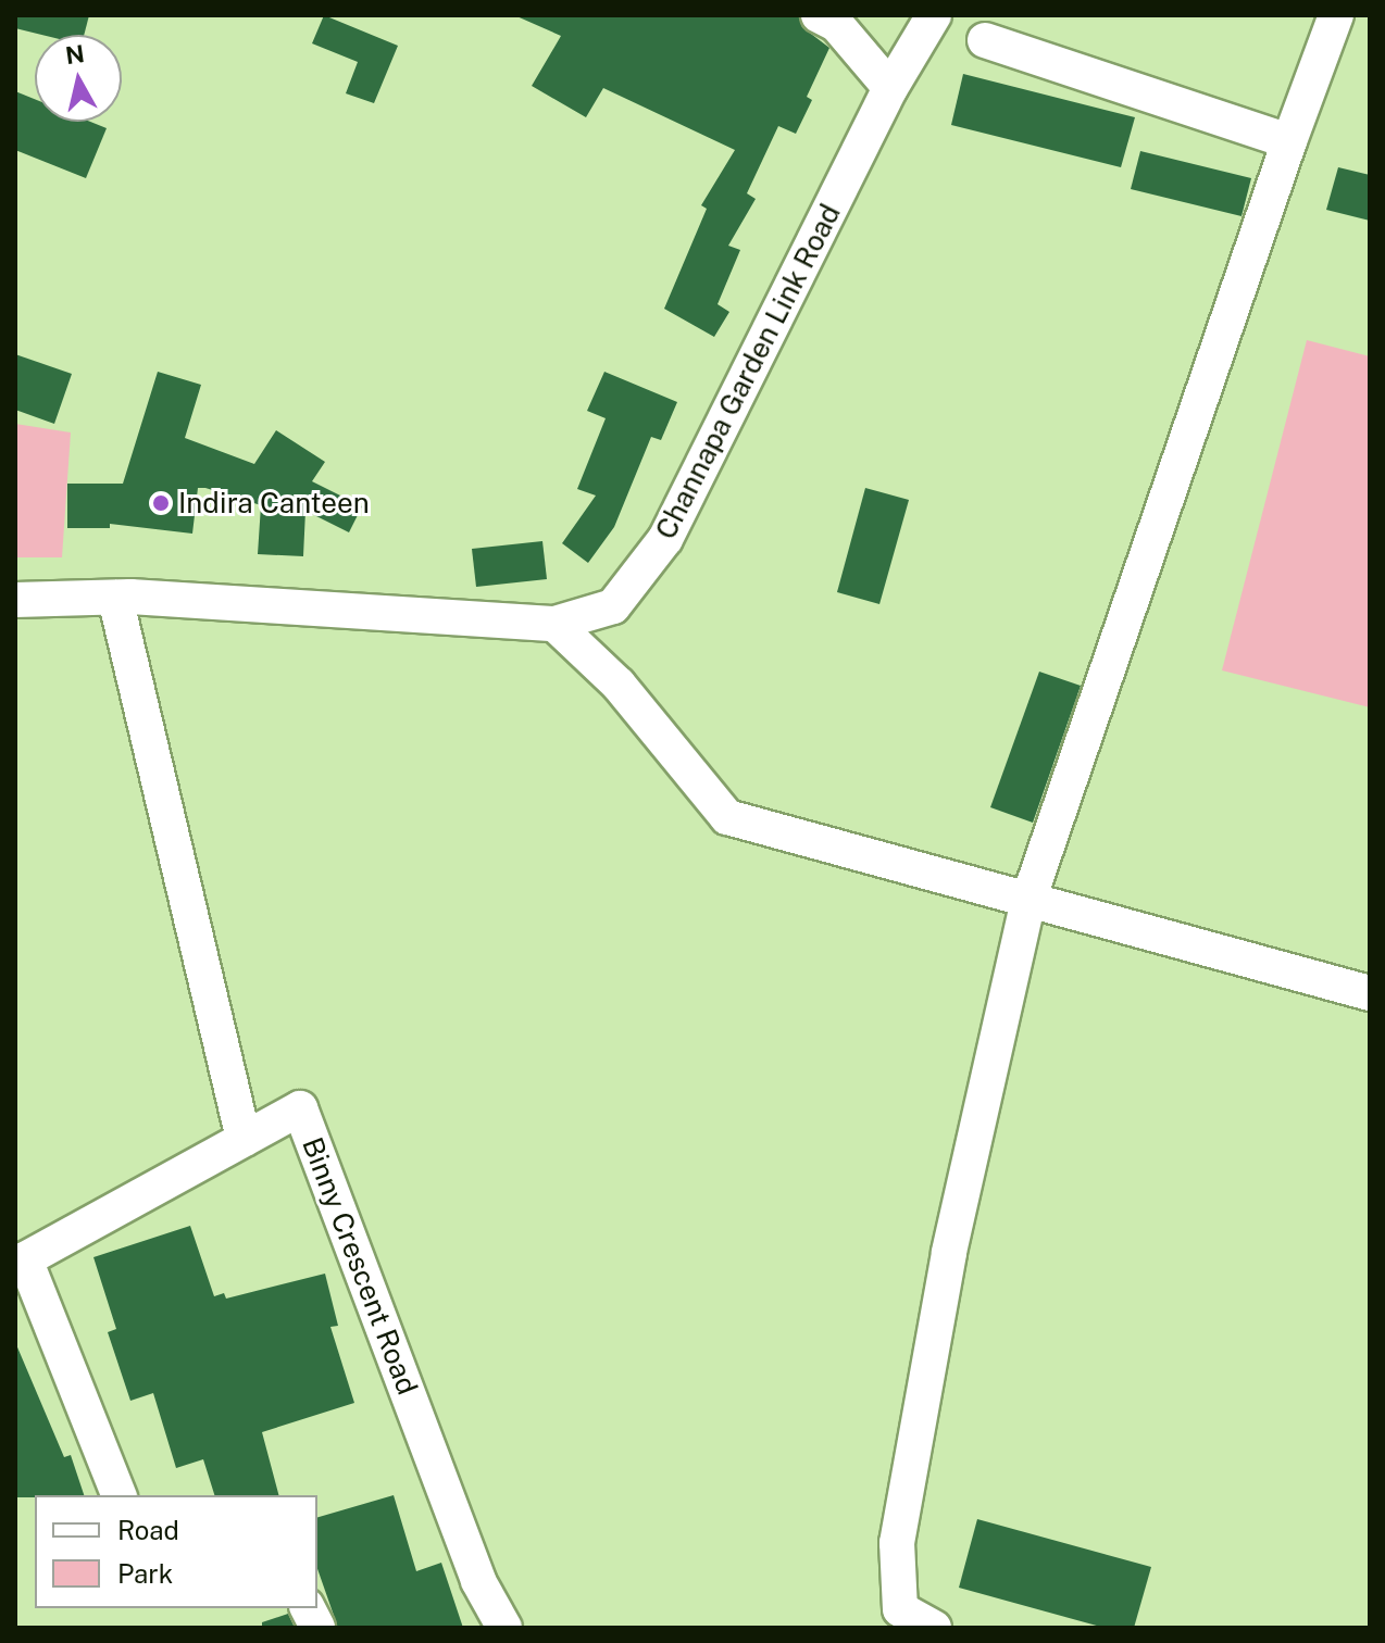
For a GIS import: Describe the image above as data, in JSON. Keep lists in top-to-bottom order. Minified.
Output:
{"streets":{"street":["Channapa Garden Link Road","Binny Crescent Road"]},"places":["Indira Canteen"],"legend":["Road","Park"],"north":"top"}
